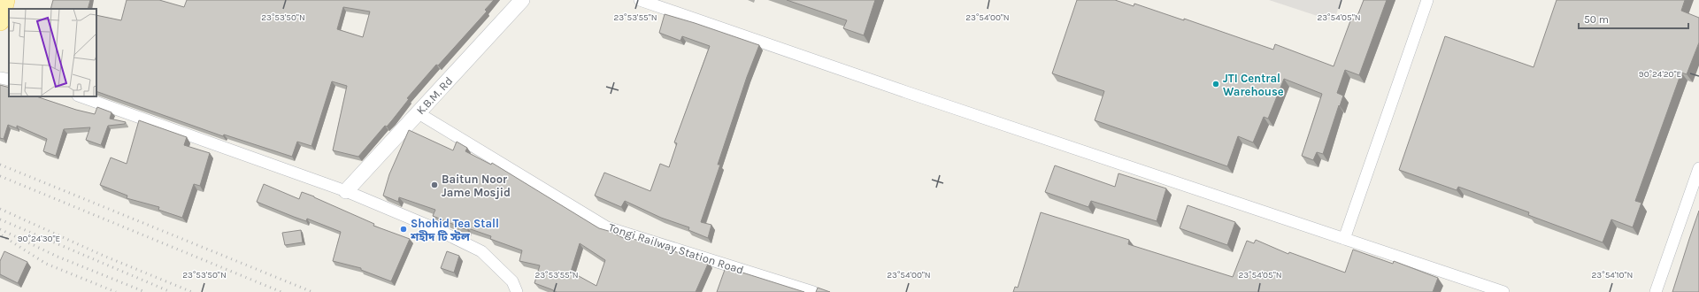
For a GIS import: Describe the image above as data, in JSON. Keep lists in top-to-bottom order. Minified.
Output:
{"streets":{"street":["K.B.M. Rd","Tongi Railway Station Road"]},"crossings":[["K.B.M. Rd","Tongi Railway Station Road"]],"places":["JTI Central Warehouse","Baitun Noor Jame Mosjid","Shohid Tea Stall শহীদ টি স্টল"],"scale_bar":"50 m","coordinates":["23°53'50\"N","23°53'55\"N","23°54'00\"N","23°54'05\"N","90°24'20\"E","90°24'30\"E","23°54'10\"N"]}
